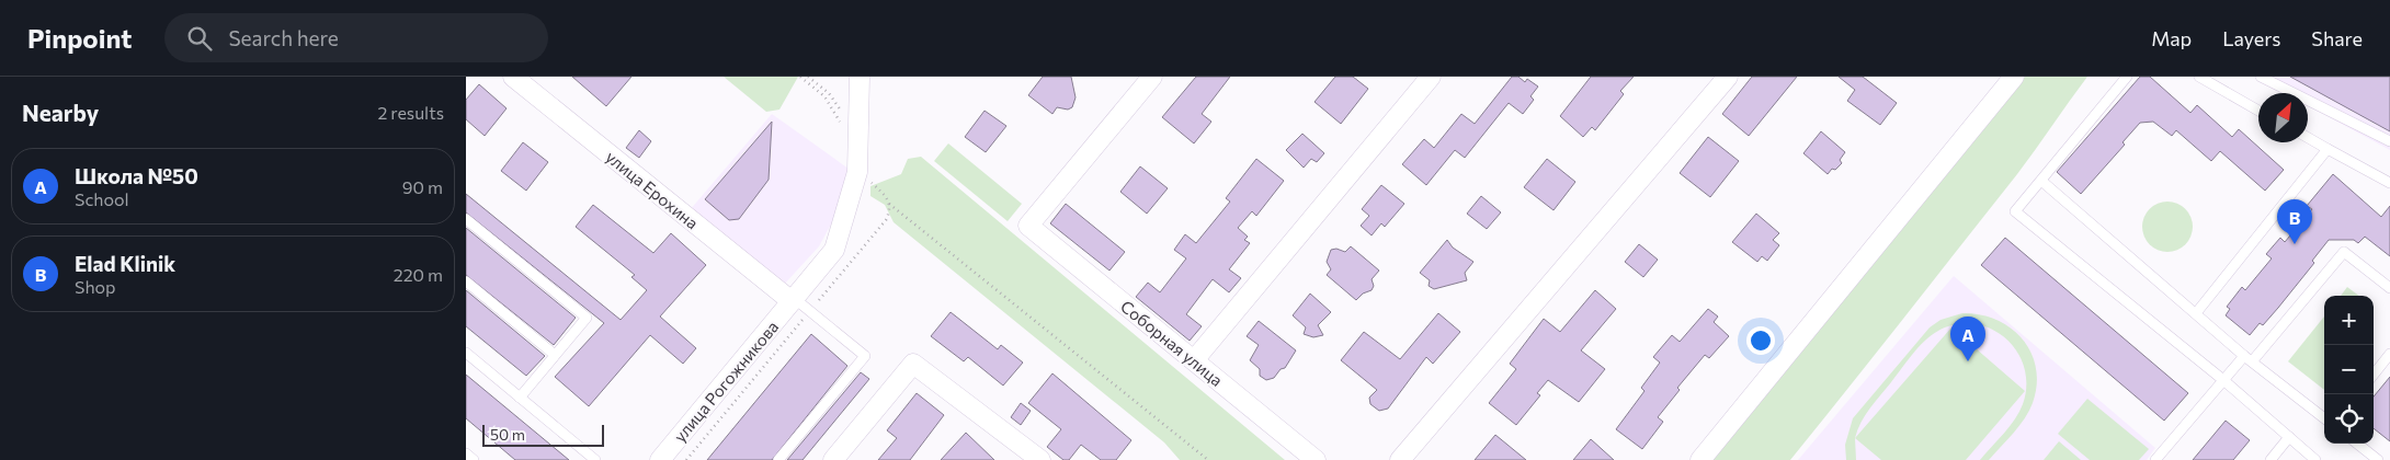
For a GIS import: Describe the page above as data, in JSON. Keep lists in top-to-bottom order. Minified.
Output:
{"streets":{"street":["улица Ерохина","Соборная улица","улица Рогожникова"]},"crossings":[["улица Ерохина","улица Рогожникова"]],"scale_bar":"50 m","north":"top right","page":{"header":"Pinpoint","search":"Search here","nav":["Map","Layers","Share"],"heading":["Nearby","2 results"],"list":[{"mark":"A","name":"Школа №50","note":"School","value":"90 m"},{"mark":"B","name":"Elad Klinik","note":"Shop","value":"220 m"}],"pins":["B","A"],"map_buttons":["+","−"],"scale":"50 m"}}
